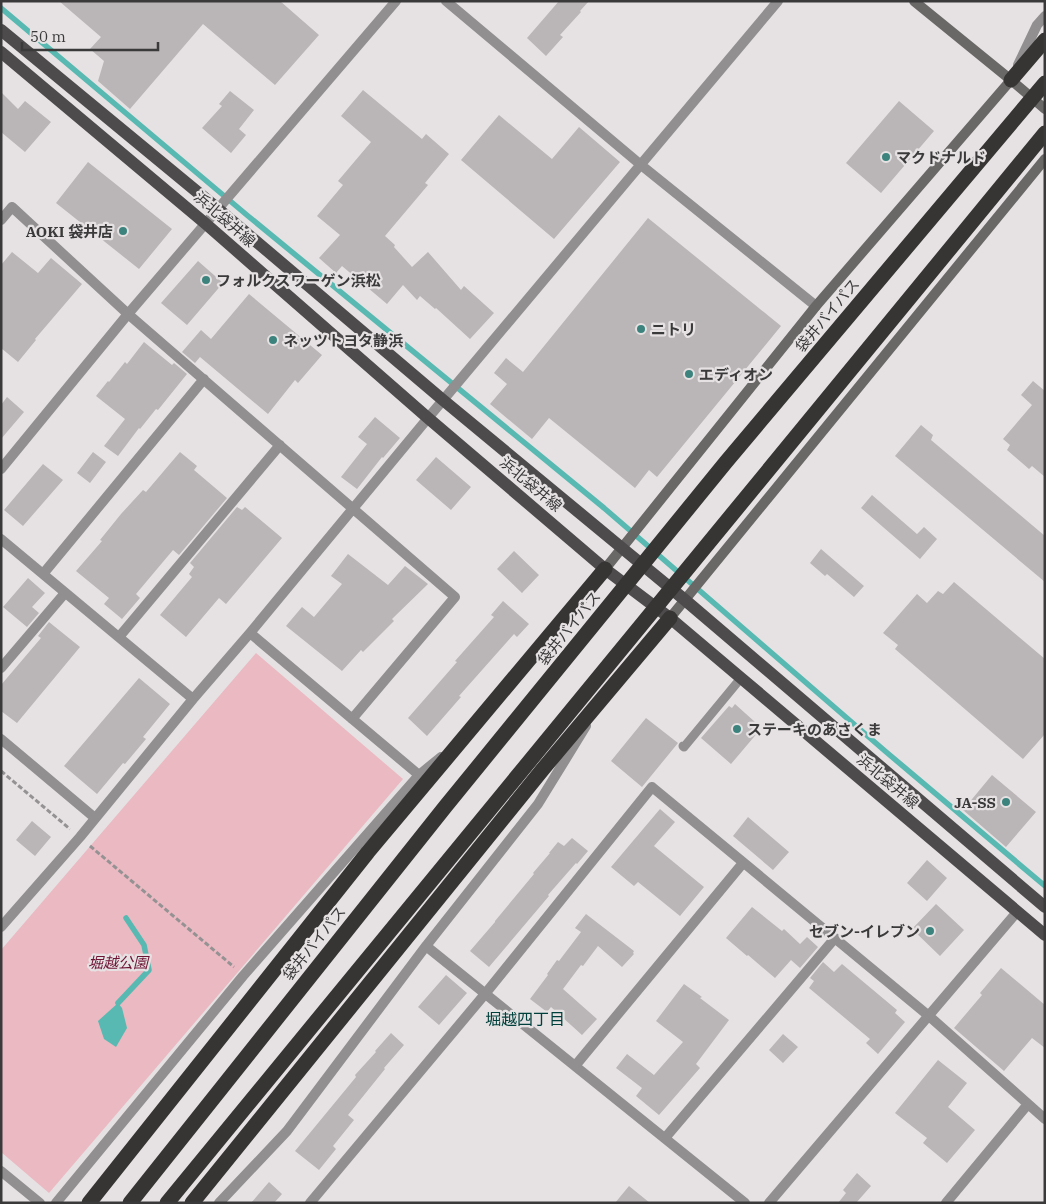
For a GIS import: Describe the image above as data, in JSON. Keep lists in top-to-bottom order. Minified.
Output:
{"streets":{"highway":["袋井バイパス"],"main road":["浜北袋井線"]},"districts":["堀越四丁目"],"parks":["堀越公園"],"places":["マクドナルド","AOKI 袋井店","フォルクスワーゲン浜松","ニトリ","ネッツトヨタ静浜","エディオン","ステーキのあさくま","JA-SS","セブン-イレブン"],"scale_bar":"50 m"}
